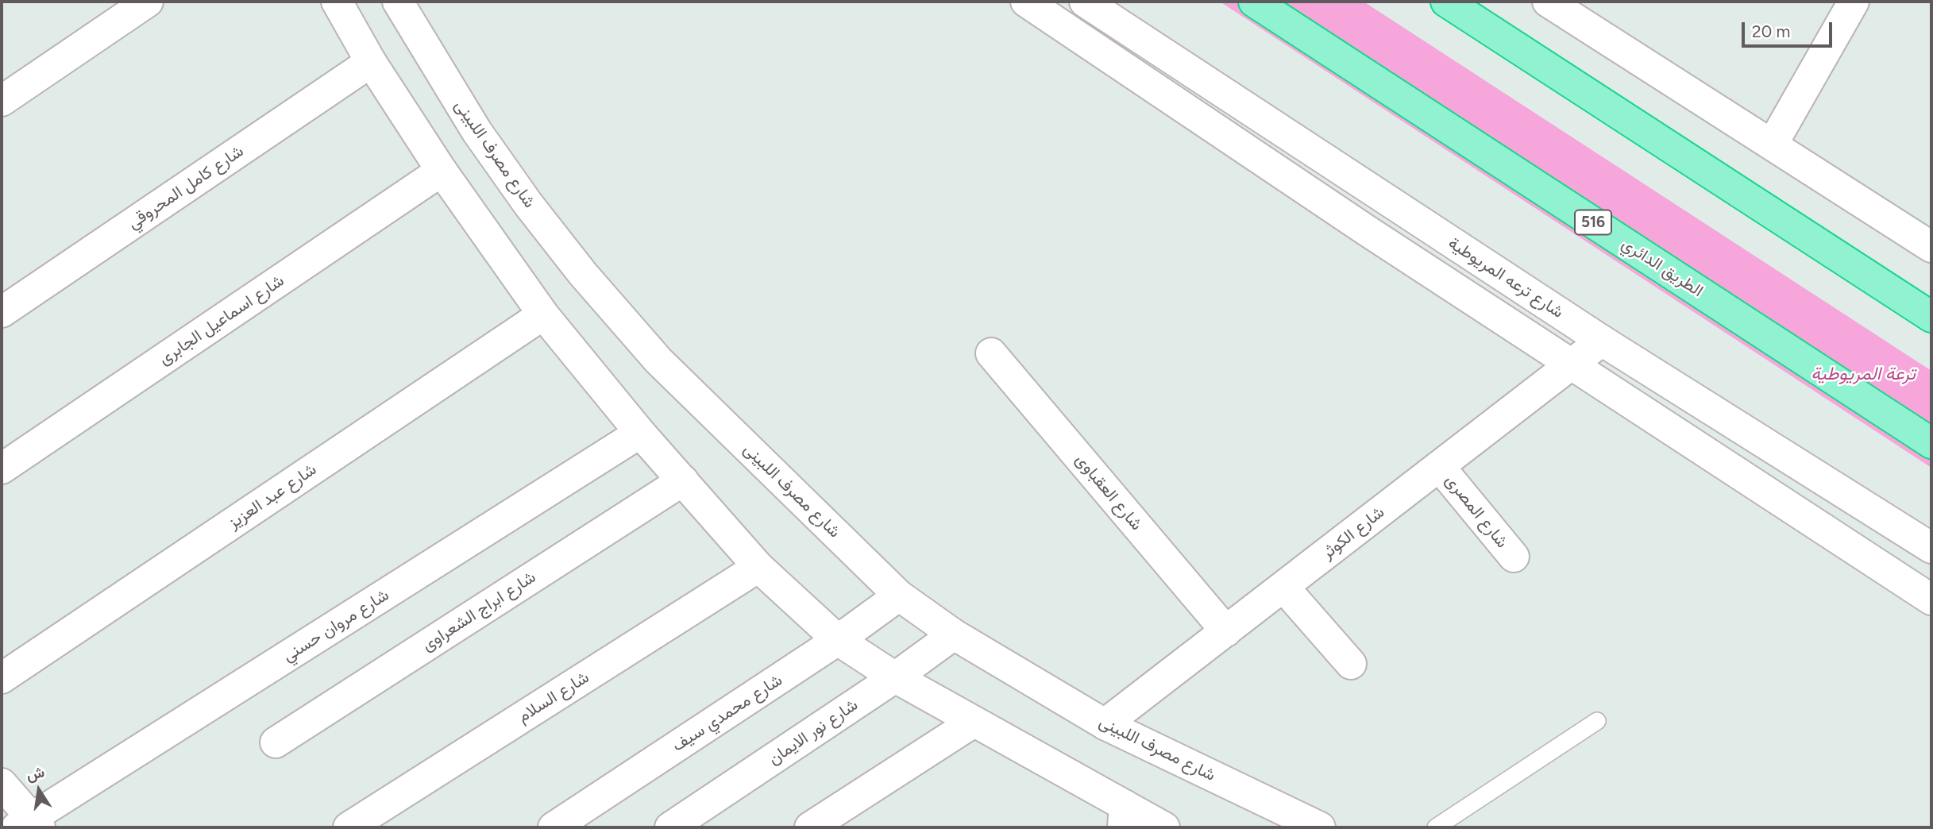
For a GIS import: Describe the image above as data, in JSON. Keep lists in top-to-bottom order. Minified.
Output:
{"streets":{"highway":["516","الطريق الدائري"],"street":["شارع مصرف اللبينى","شارع كامل المحروقي","شارع ترعه المريوطية","شارع اسماعيل الجابرى","شارع العقباوى","شارع عبد العزيز","شارع المصرى","شارع الكوثر","شارع ابراج الشعراوى","شارع مروان حسني","شارع السلام","شارع محمدي سيف","شارع نور الايمان"]},"crossings":[["شارع مصرف اللبينى","شارع الكوثر"],["شارع مصرف اللبينى","شارع محمدي سيف"],["شارع مصرف اللبينى","شارع نور الايمان"],["شارع ترعه المريوطية","شارع الكوثر"],["شارع العقباوى","شارع الكوثر"],["شارع المصرى","شارع الكوثر"]],"water":["ترعة المريوطية"],"scale_bar":"20 m","north":"top"}
